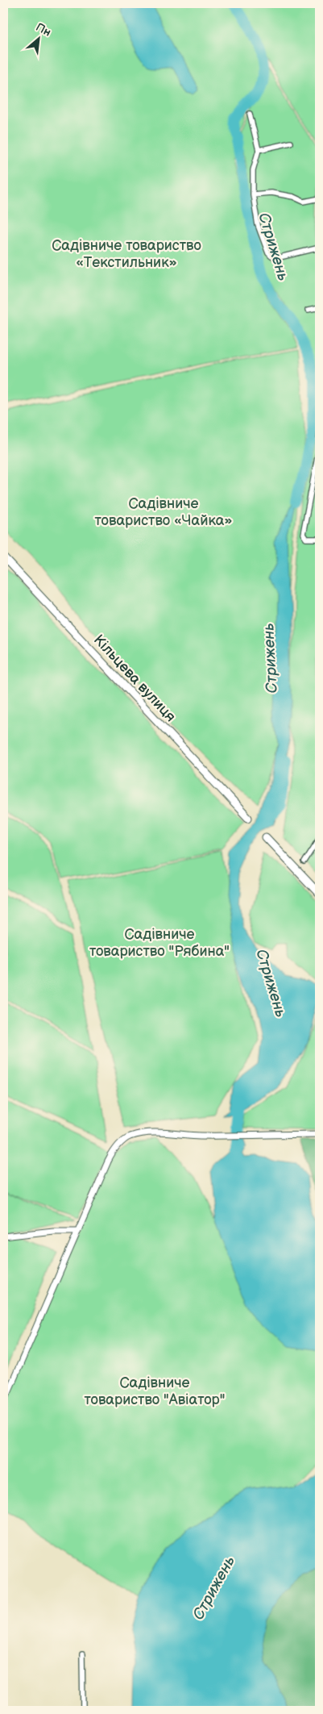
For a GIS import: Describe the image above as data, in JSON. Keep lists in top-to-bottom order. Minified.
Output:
{"streets":{"main road":["Кільцева вулиця"]},"water":["Стрижень"],"parks":["Садівниче товариство «Текстильник»","Садівниче товариство «Чайка»","Садівниче товариство \"Рябина\"","Садівниче товариство \"Авіатор\""],"north":"top right"}
